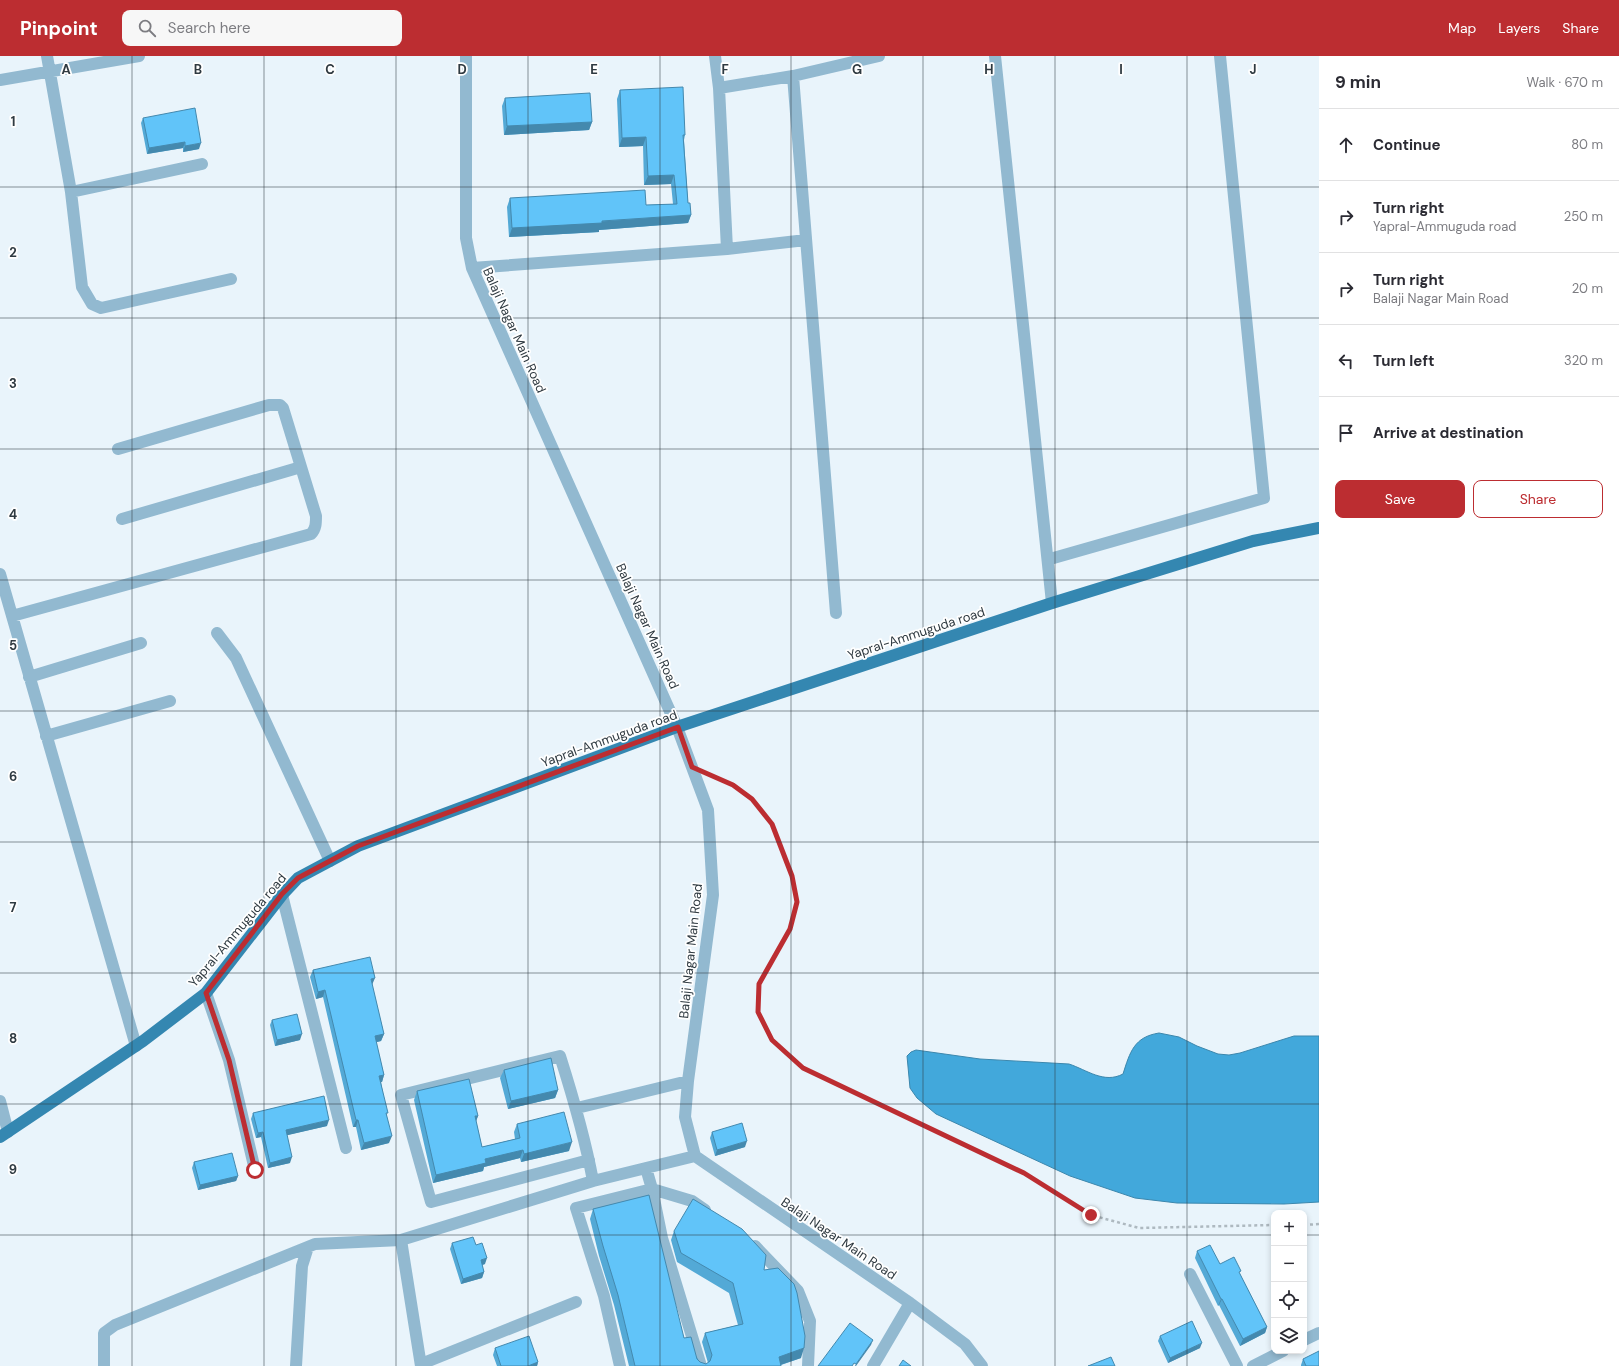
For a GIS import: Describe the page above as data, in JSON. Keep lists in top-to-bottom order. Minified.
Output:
{"streets":{"main road":["Yapral-Ammuguda road"],"street":["Balaji Nagar Main Road"]},"crossings":[["Balaji Nagar Main Road","Yapral-Ammuguda road"]],"page":{"header":"Pinpoint","search":"Search here","nav":["Map","Layers","Share"],"heading":["9 min","Walk · 670 m"],"list":[["Continue","80 m"],["Turn right","Yapral-Ammuguda road","250 m"],["Turn right","Balaji Nagar Main Road","20 m"],["Turn left","320 m"],"Arrive at destination"],"buttons":["Save","Share"],"map_buttons":["+","−"]},"grid":{"columns":["A","B","C","D","E","F","G","H","I","J"],"rows":["1","2","3","4","5","6","7","8","9"]}}
